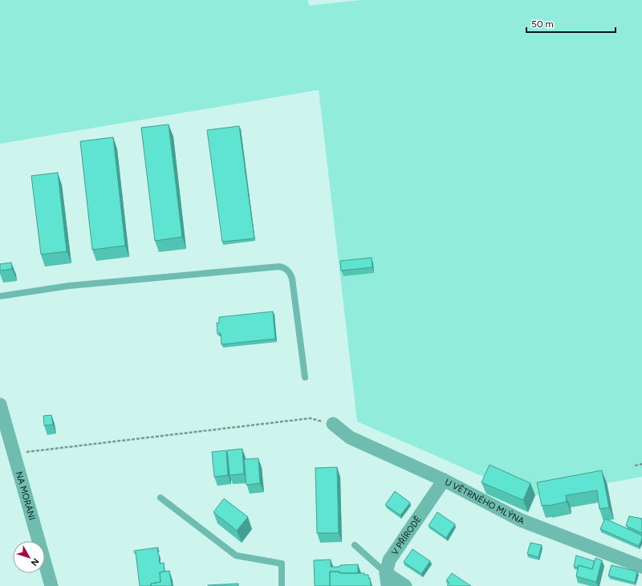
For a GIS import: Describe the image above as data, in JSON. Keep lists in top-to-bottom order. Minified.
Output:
{"streets":{"street":["NA MORÁNI","U VĚTRNÉHO MLÝNA","V PŘÍRODĚ"]},"crossings":[["U VĚTRNÉHO MLÝNA","V PŘÍRODĚ"]],"scale_bar":"50 m","north":"bottom right"}
